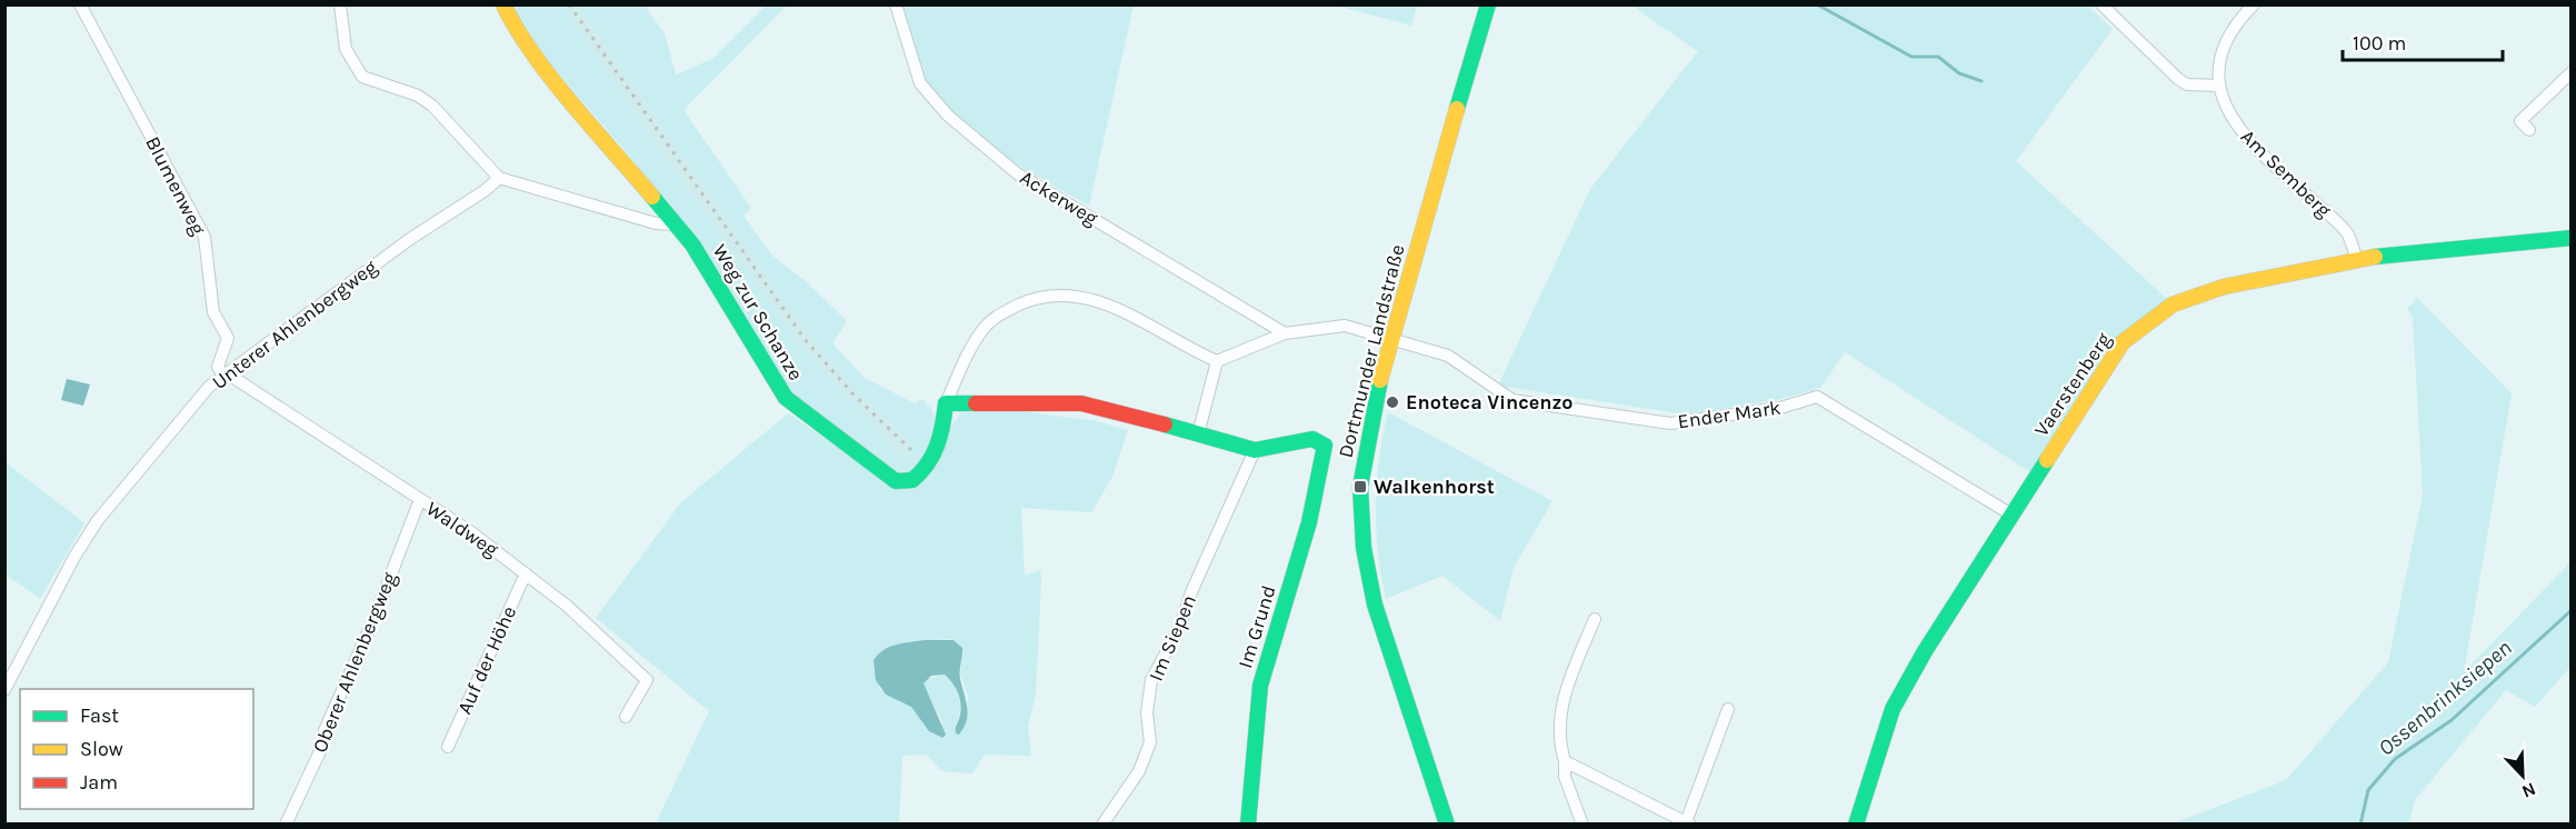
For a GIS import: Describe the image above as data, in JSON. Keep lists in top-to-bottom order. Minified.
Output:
{"streets":{"street":["Am Semberg","Blumenweg","Ackerweg","Weg zur Schanze","Unterer Ahlenbergweg","Dortmunder Landstraße","Vaerstenberg","Ender Mark","Waldweg","Im Grund","Im Siepen","Auf der Höhe","Oberer Ahlenbergweg"]},"crossings":[["Am Semberg","Vaerstenberg"],["Blumenweg","Unterer Ahlenbergweg"],["Blumenweg","Waldweg"],["Ackerweg","Ender Mark"],["Unterer Ahlenbergweg","Waldweg"],["Dortmunder Landstraße","Ender Mark"],["Vaerstenberg","Ender Mark"],["Waldweg","Auf der Höhe"],["Waldweg","Oberer Ahlenbergweg"],["Im Grund","Im Siepen"]],"water":["Ossenbrinksiepen"],"places":{"other":["Enoteca Vincenzo"],"transit":["Walkenhorst"]},"legend":["Fast","Slow","Jam"],"scale_bar":"100 m","north":"bottom right"}
